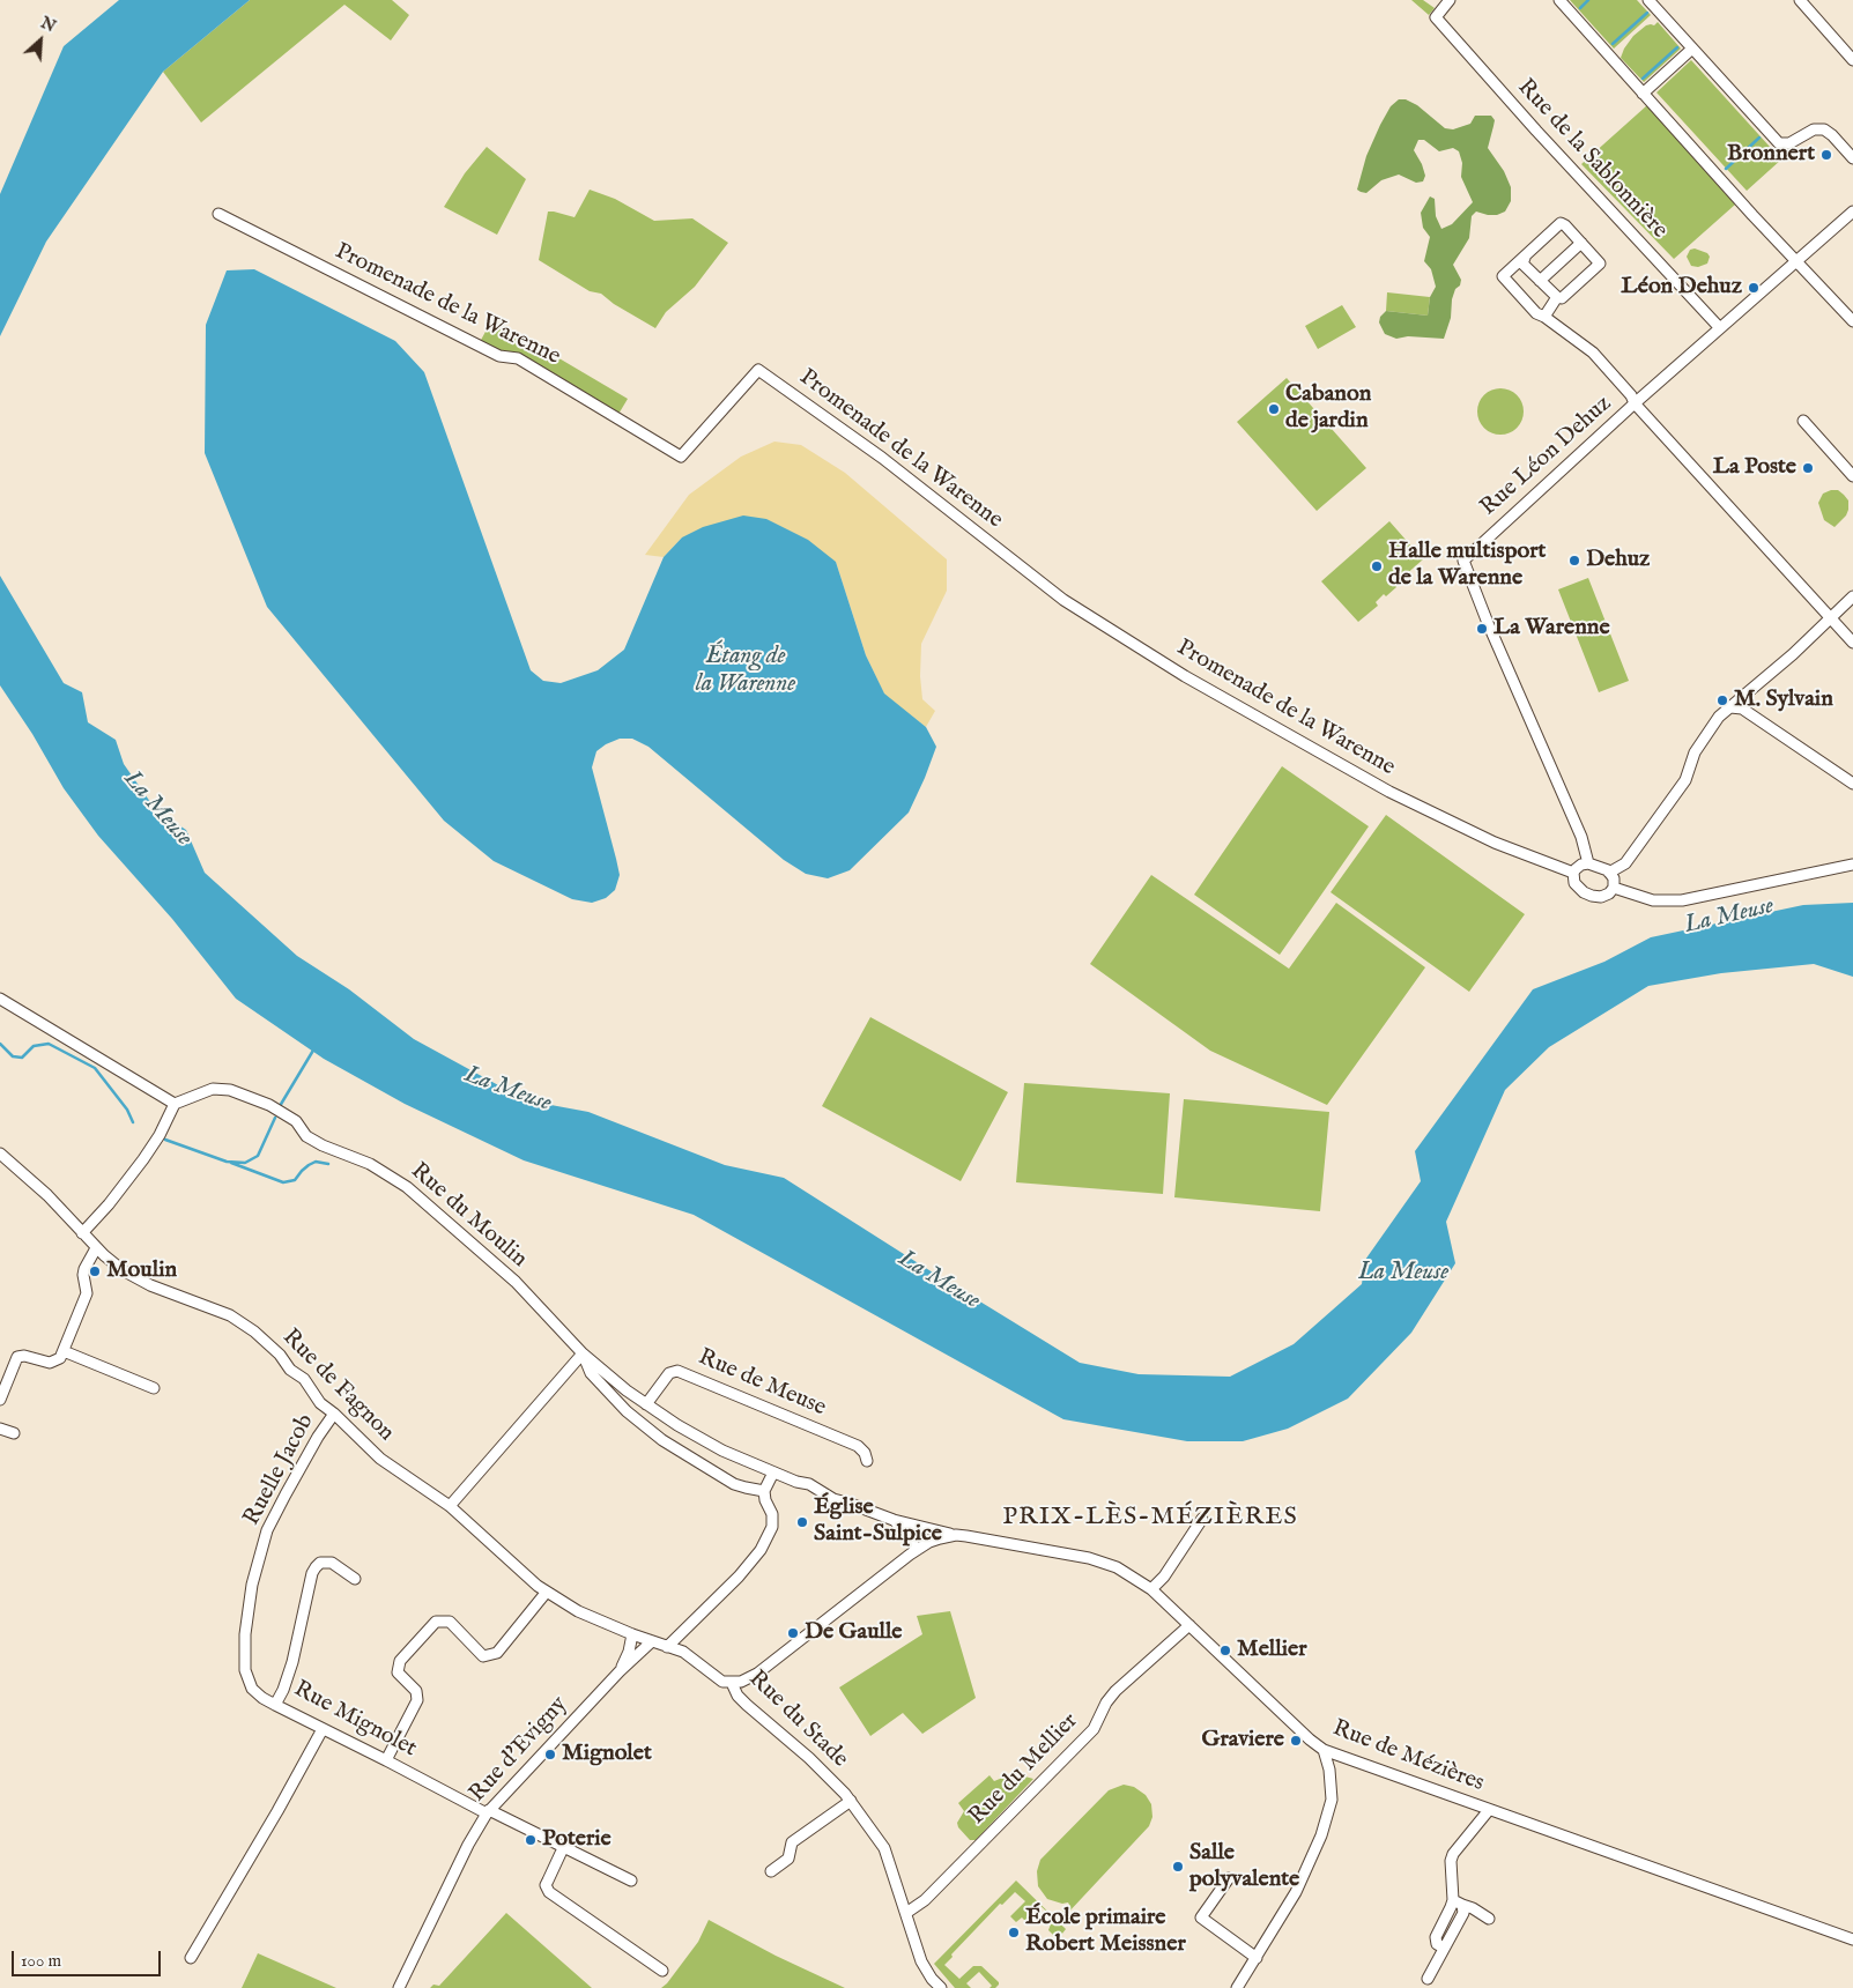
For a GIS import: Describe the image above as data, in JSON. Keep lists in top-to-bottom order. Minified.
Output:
{"streets":{"street":["Rue de la Sablonnière","Promenade de la Warenne","Rue Léon Dehuz","Rue du Moulin","Rue de Meuse","Rue de Fagnon","Ruelle Jacob","Rue Mignolet","Rue du Stade","Rue d'Evigny","Rue de Mézières","Rue du Mellier"]},"crossings":[["Rue de la Sablonnière","Rue Léon Dehuz"],["Promenade de la Warenne","Rue Léon Dehuz"],["Rue du Moulin","Rue de Meuse"],["Rue du Moulin","Rue de Mézières"],["Rue de Fagnon","Ruelle Jacob"],["Rue de Fagnon","Rue du Stade"],["Rue de Fagnon","Rue d'Evigny"],["Ruelle Jacob","Rue Mignolet"],["Rue Mignolet","Rue d'Evigny"],["Rue du Stade","Rue d'Evigny"],["Rue du Stade","Rue du Mellier"],["Rue de Mézières","Rue du Mellier"]],"districts":["PRIX-LÈS-MÉZIÈRES"],"water":["Étang de la Warenne","La Meuse"],"places":["Bronnert","Léon Dehuz","Cabanon de jardin","La Poste","Dehuz","Halle multisport de la Warenne","La Warenne","M. Sylvain","Moulin","Église Saint-Sulpice","De Gaulle","Mellier","Graviere","Mignolet","Poterie","Salle polyvalente","École primaire Robert Meissner"],"scale_bar":"100 m","north":"top right"}
